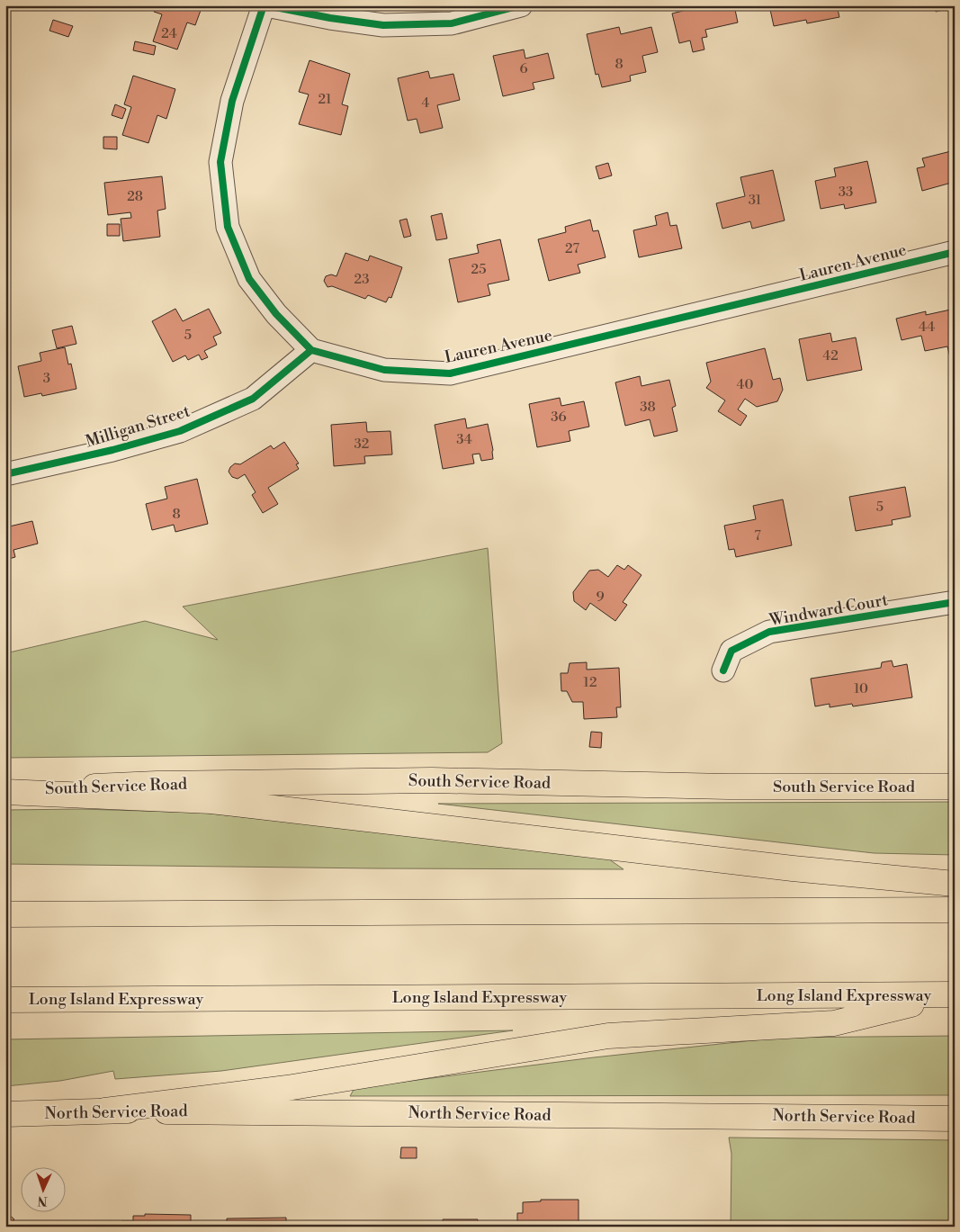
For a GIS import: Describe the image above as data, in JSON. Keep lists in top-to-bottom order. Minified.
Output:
{"streets":{"main road":["South Service Road","Long Island Expressway","North Service Road"],"street":["Lauren Avenue","Milligan Street","Windward Court"]},"crossings":[["Lauren Avenue","Milligan Street"]],"house_numbers":["24","8","6","21","4","33","28","31","27","25","23","44","5","42","3","40","38","36","34","32","5","8","7","9","12","10"],"north":"bottom"}
